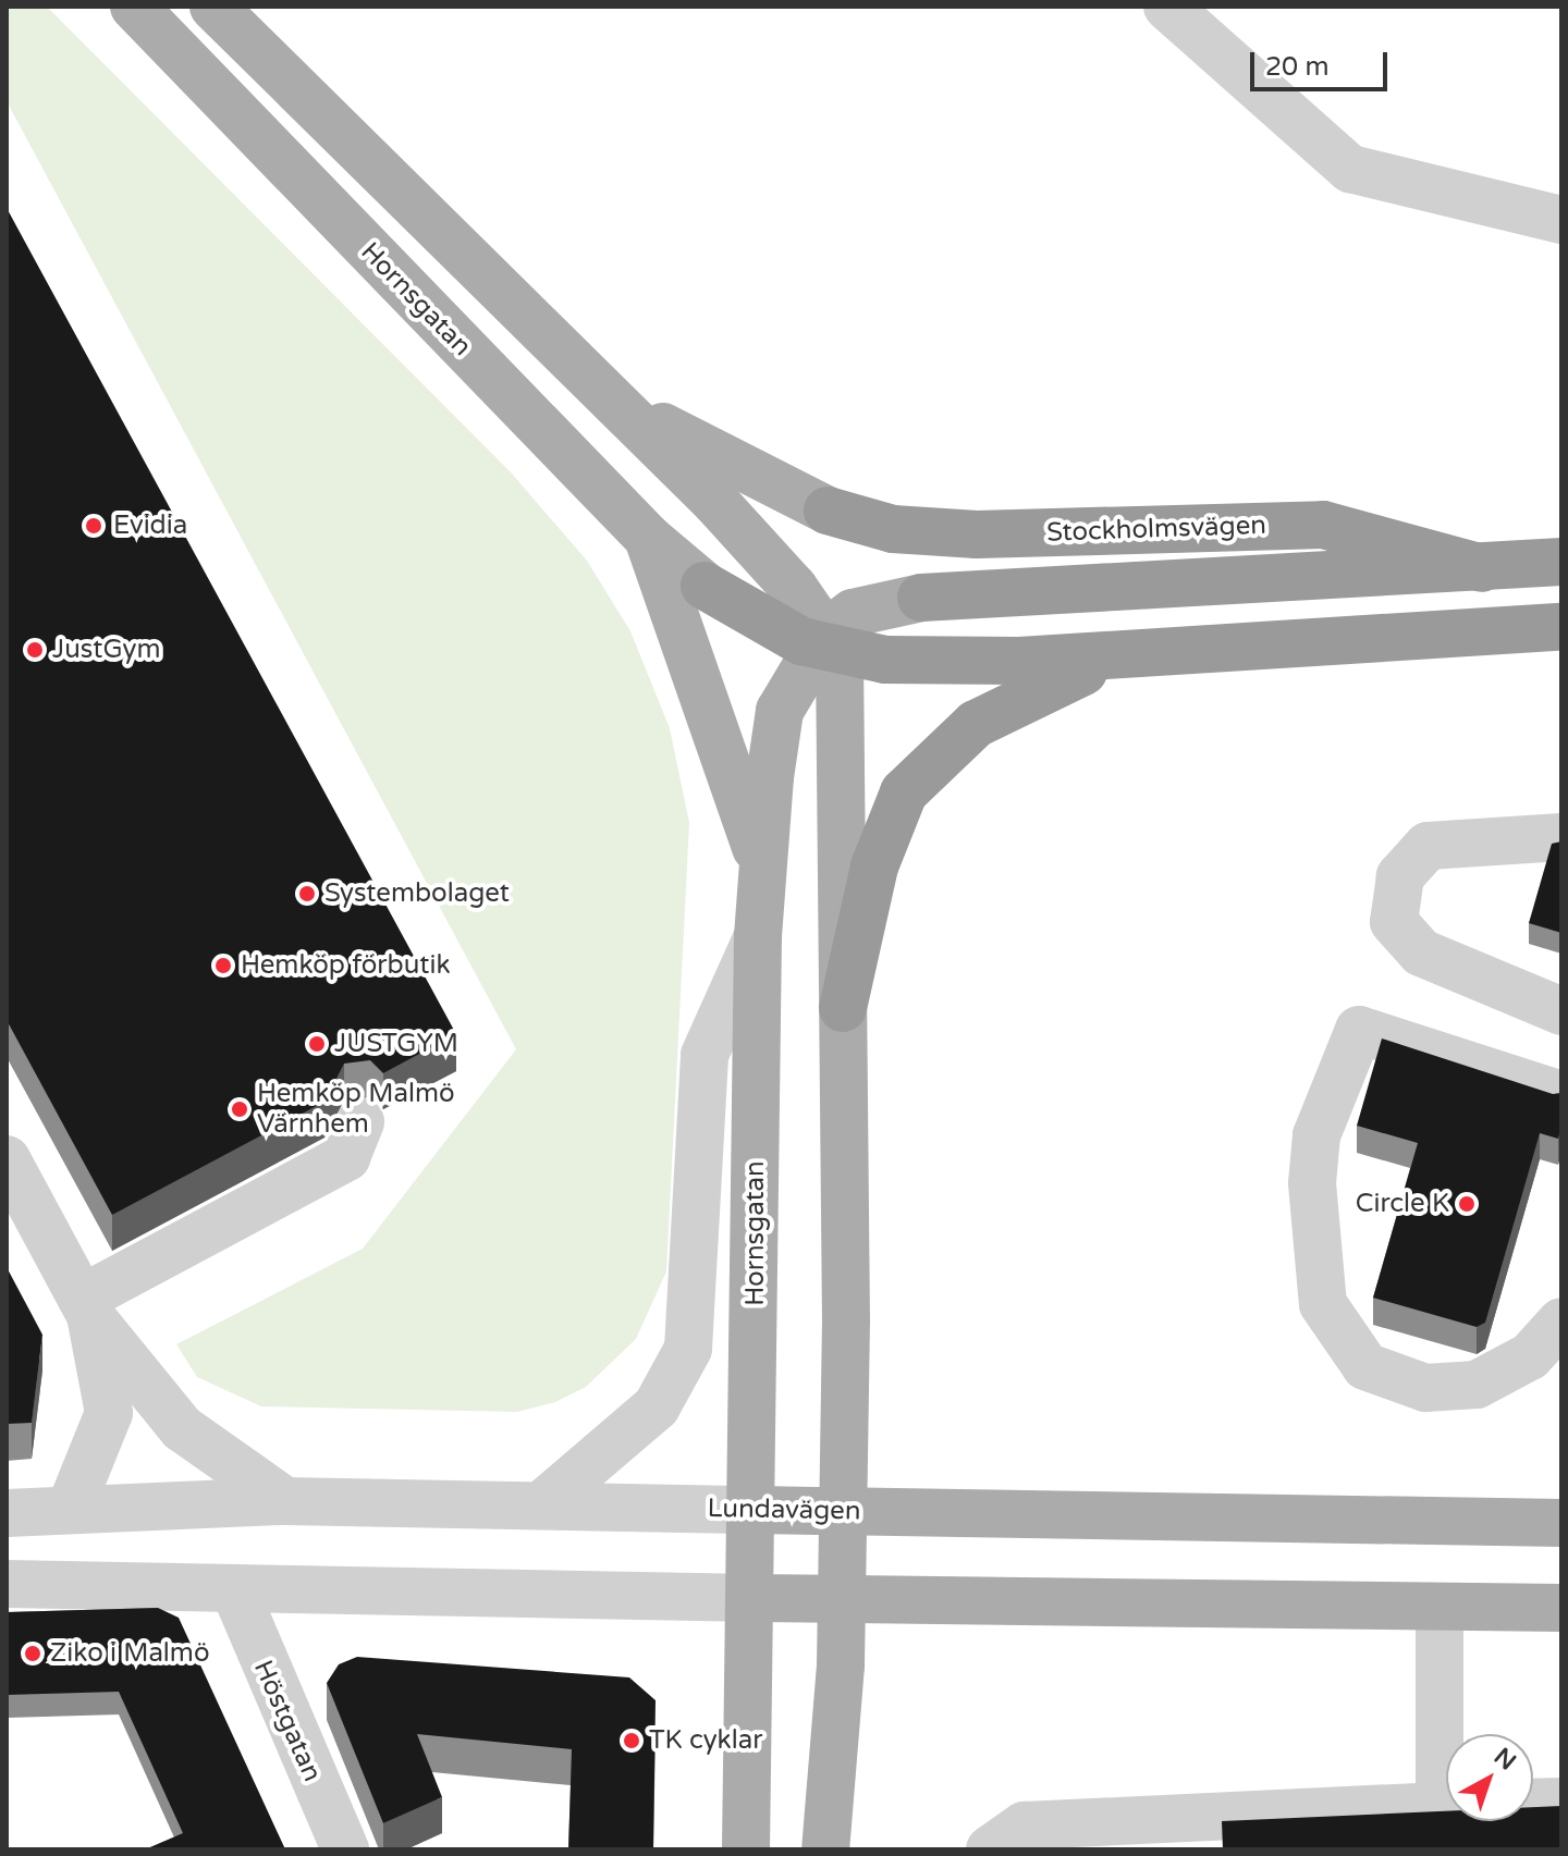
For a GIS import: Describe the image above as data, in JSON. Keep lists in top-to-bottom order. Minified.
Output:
{"streets":{"highway":["Stockholmsvägen"],"main road":["Hornsgatan","Lundavägen"],"street":["Höstgatan"]},"crossings":[["Hornsgatan","Stockholmsvägen"],["Hornsgatan","Lundavägen"]],"places":["Evidia","JustGym","Systembolaget","Hemköp förbutik","JUSTGYM","Hemköp Malmö Värnhem","Circle K","Ziko i Malmö","TK cyklar"],"scale_bar":"20 m","north":"top right"}
